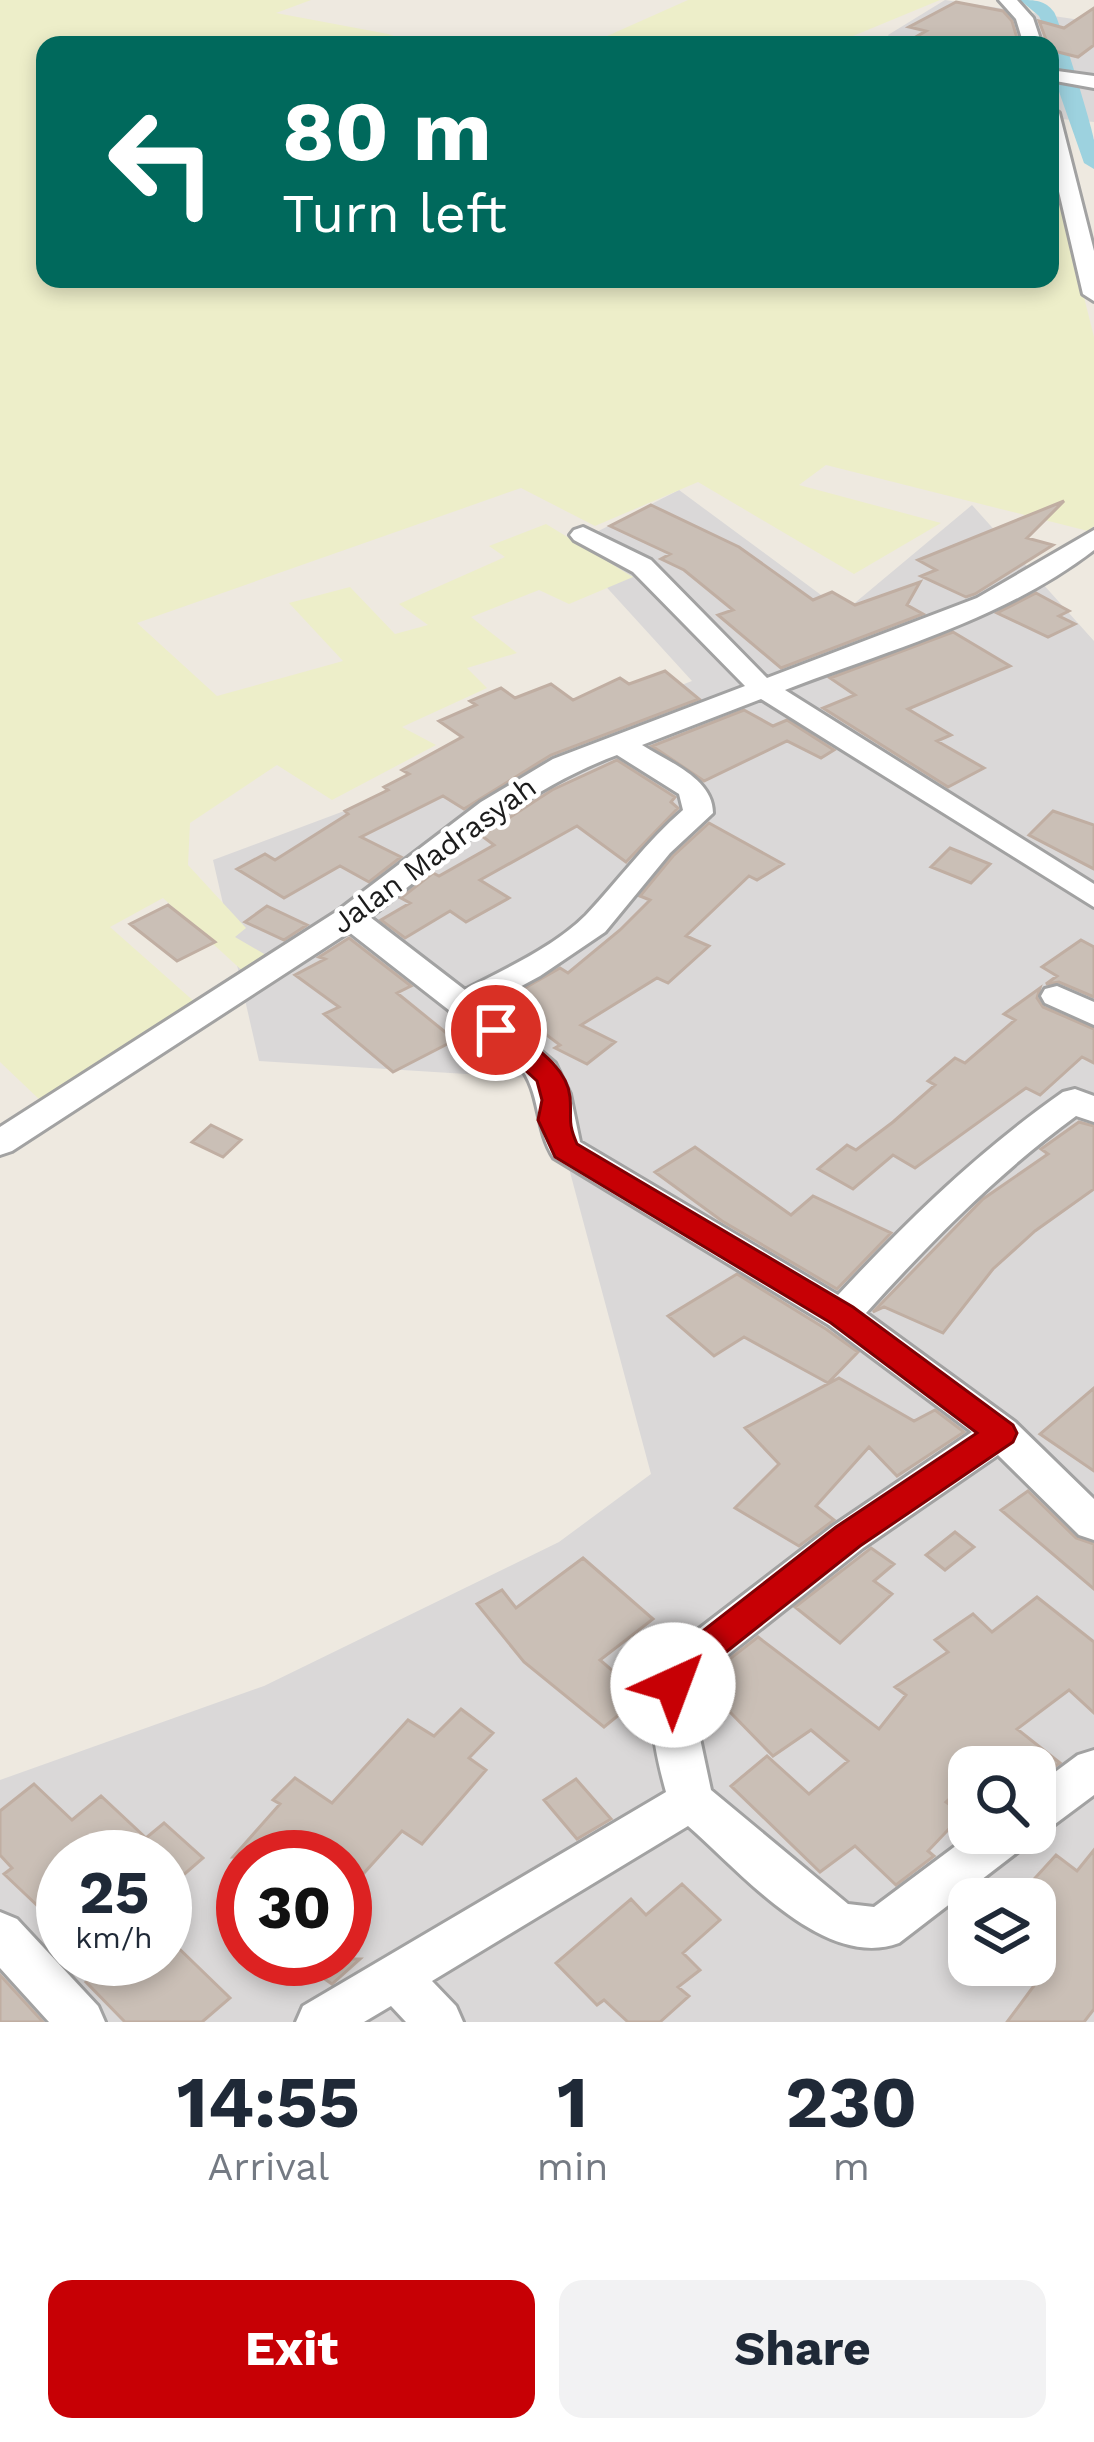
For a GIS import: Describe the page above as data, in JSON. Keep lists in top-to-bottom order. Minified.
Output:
{"streets":{"street":["Jalan Madrasyah"]},"page":{"turn":["80 m","Turn left"],"speed":"25 km/h","limit":"30","eta":["14:55","Arrival","1","min","230","m"],"buttons":["Exit","Share"]}}
